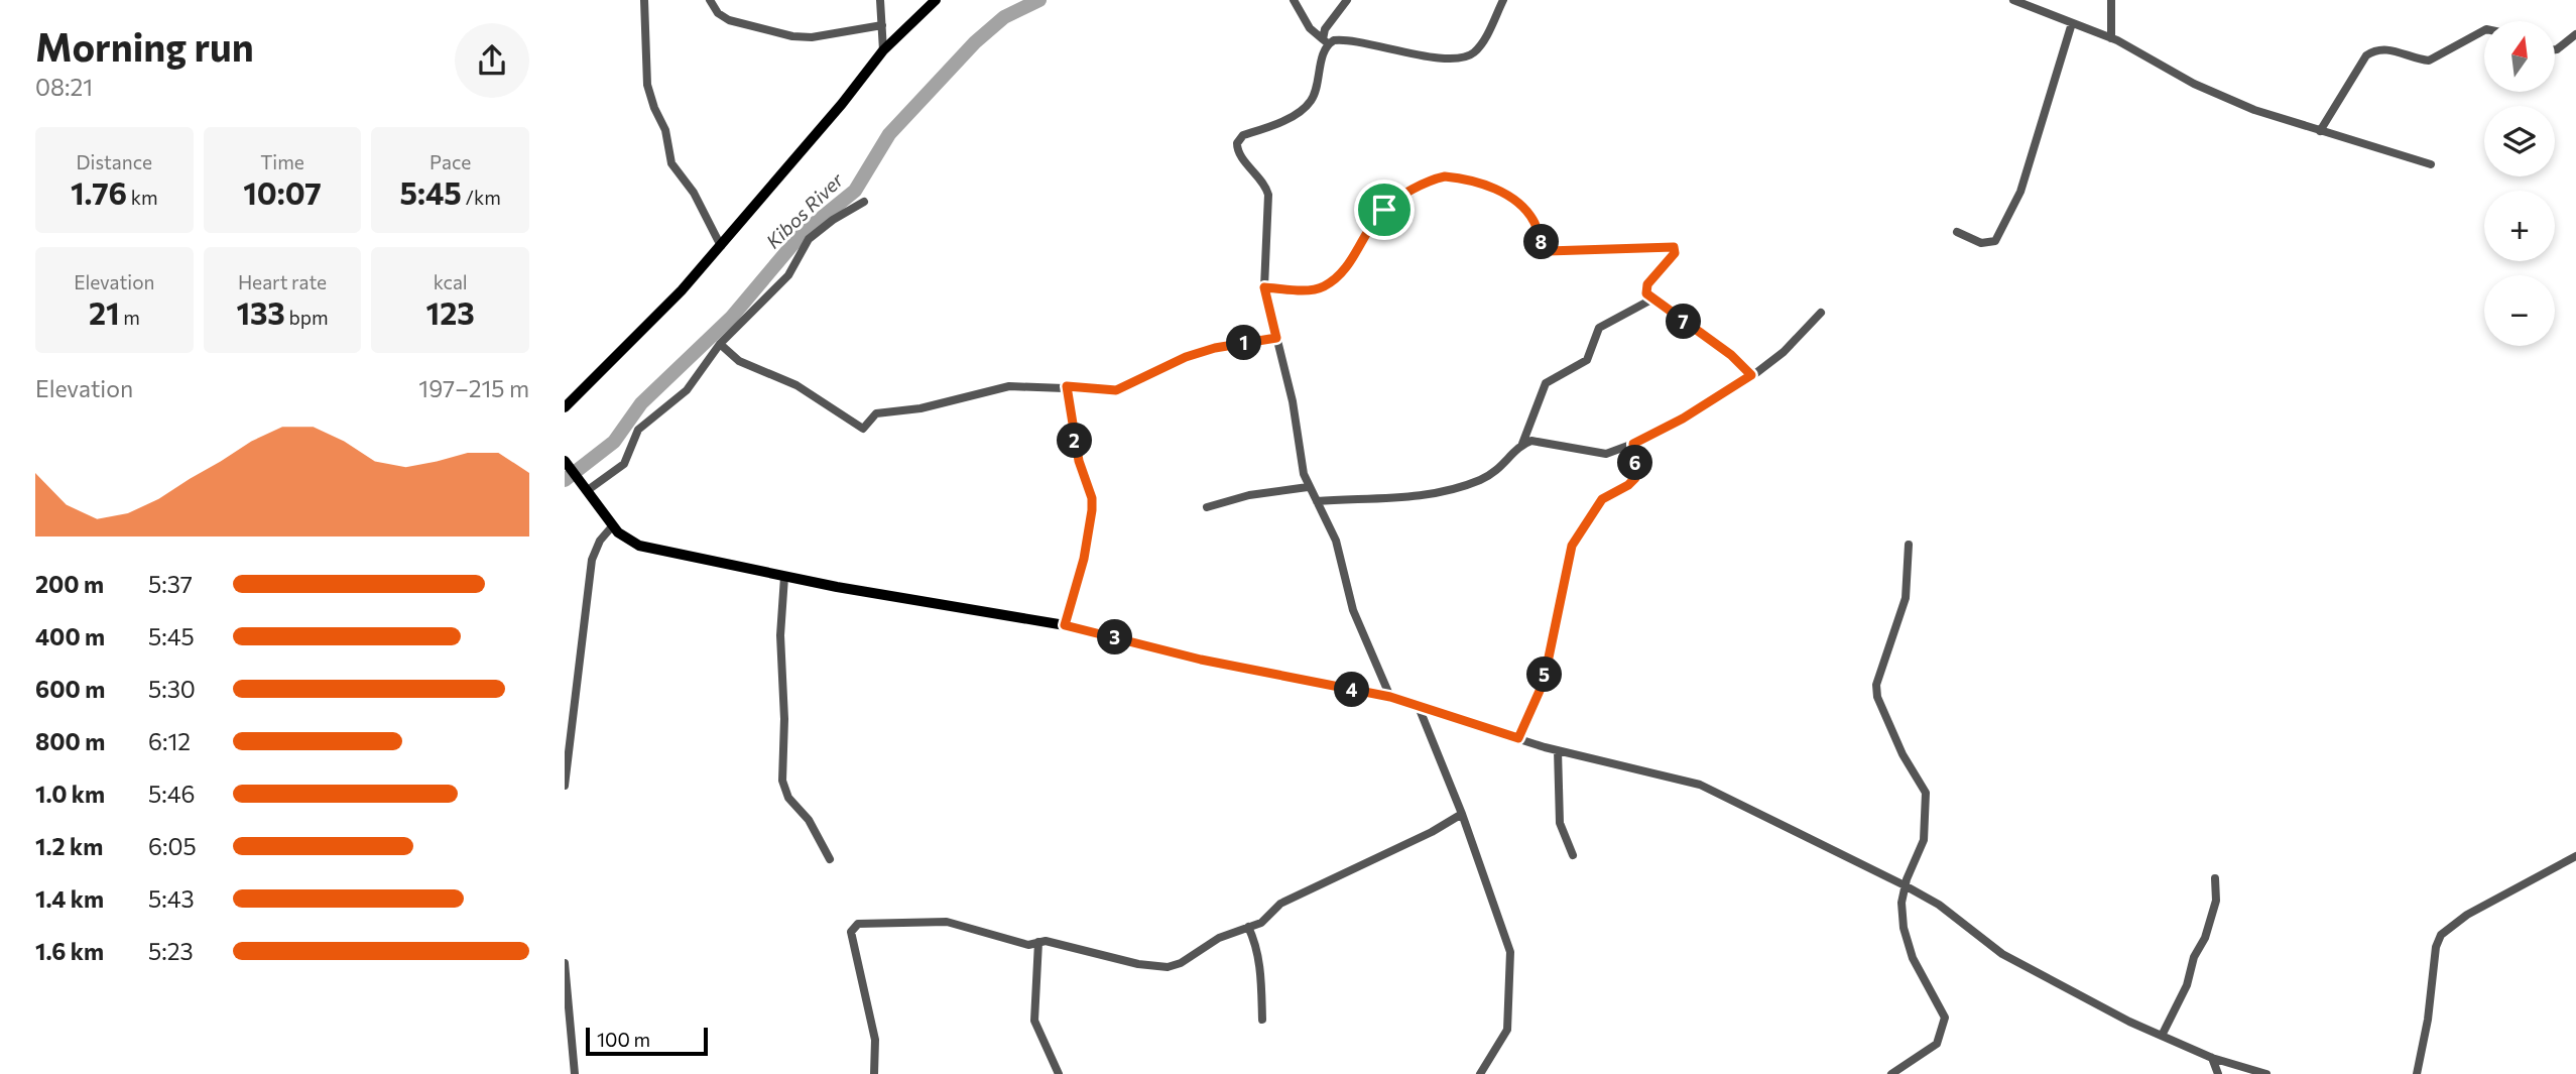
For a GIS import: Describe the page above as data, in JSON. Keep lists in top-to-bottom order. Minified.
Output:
{"water":["Kibos River"],"scale_bar":"100 m","north":"top","page":{"heading":["Morning run","08:21"],"map_buttons":["+","−"],"stats":[["Distance","1.76 km"],["Time","10:07"],["Pace","5:45 /km"],["Elevation","21 m"],["Heart rate","133 bpm"],["kcal","123"]],"pins":["8","7","1","2","6","3","5","4"],"chart":["Elevation","197–215 m"],"list":[{"name":"200 m","note":"5:37"},{"name":"400 m","note":"5:45"},{"name":"600 m","note":"5:30"},{"name":"800 m","note":"6:12"},{"name":"1.0 km","note":"5:46"},{"name":"1.2 km","note":"6:05"},{"name":"1.4 km","note":"5:43"},{"name":"1.6 km","note":"5:23"}],"scale":"100 m"}}
